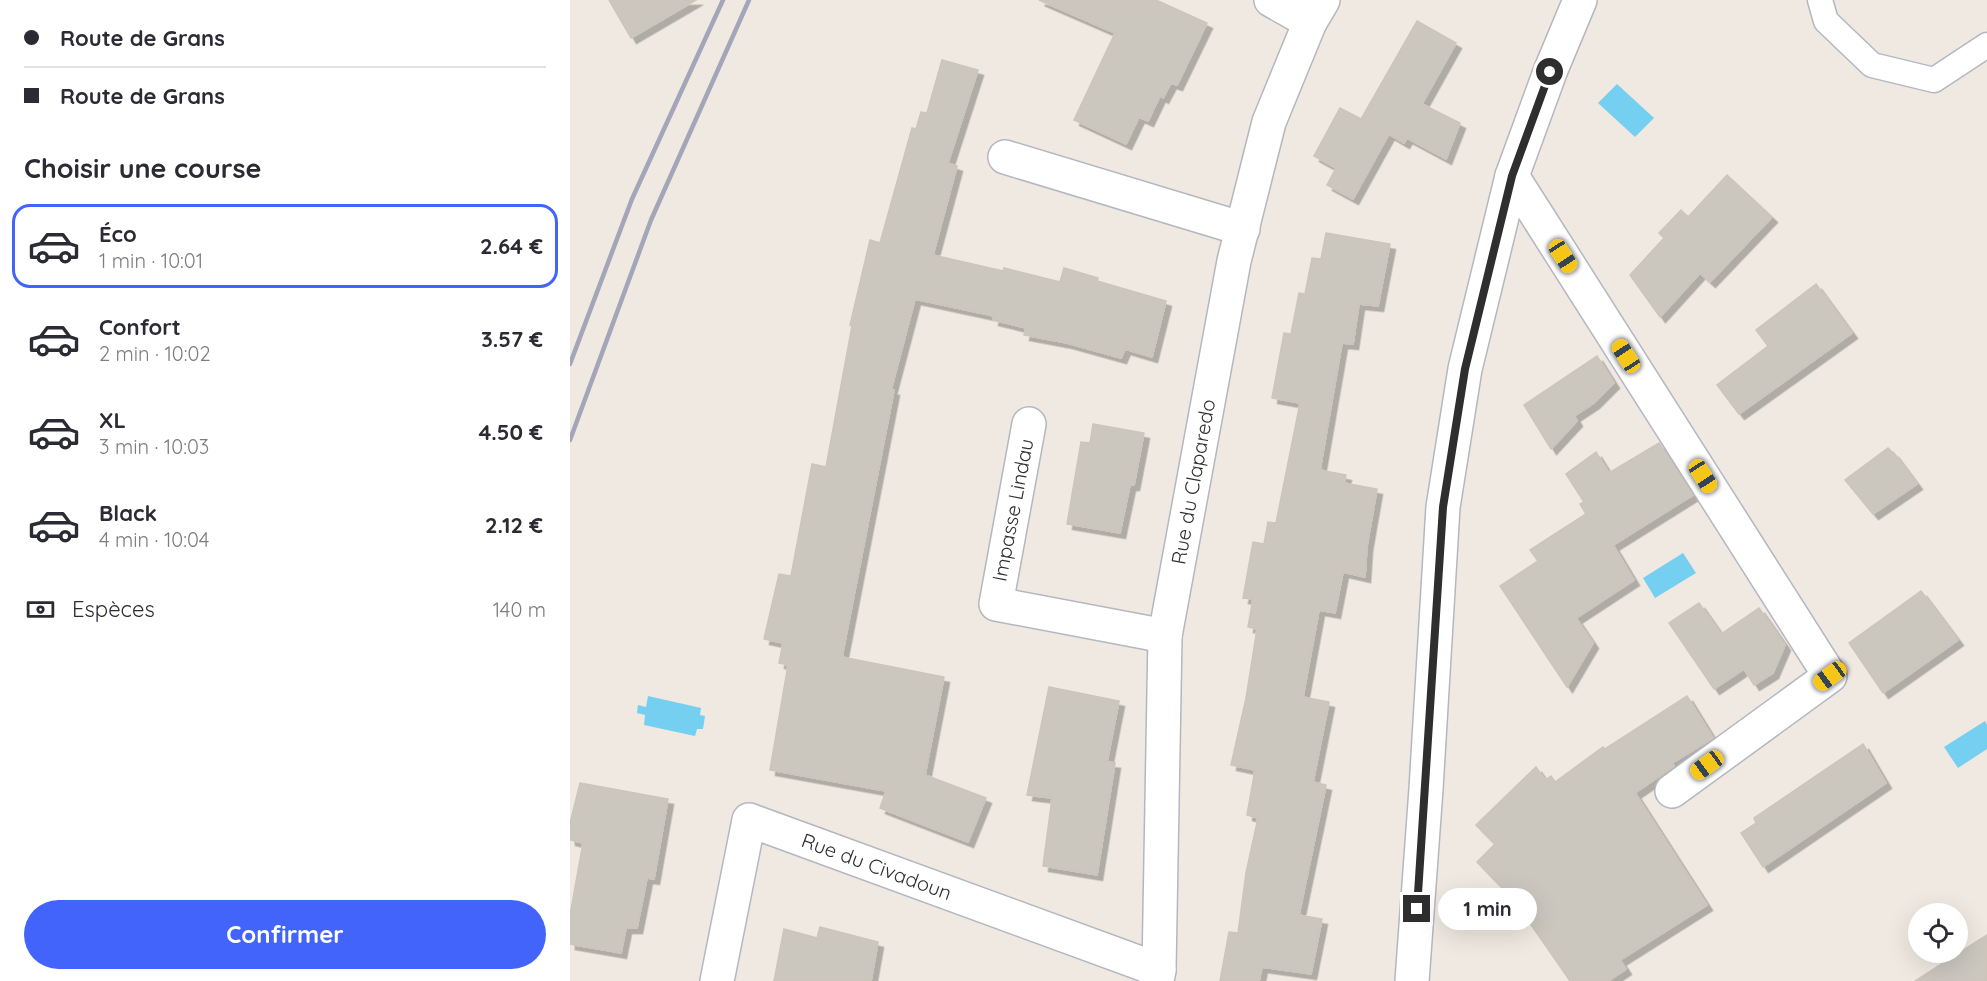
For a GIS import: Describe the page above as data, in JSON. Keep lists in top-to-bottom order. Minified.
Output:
{"streets":{"street":["Rue du Claparedo","Impasse Lindau","Rue du Civadoun"]},"crossings":[["Rue du Claparedo","Impasse Lindau"],["Rue du Claparedo","Rue du Civadoun"]],"page":{"banner":["Route de Grans","Route de Grans"],"heading":"Choisir une course","list":[{"name":"Éco","note":"1 min · 10:01","value":"2.64 €"},{"name":"Confort","note":"2 min · 10:02","value":"3.57 €"},{"name":"XL","note":"3 min · 10:03","value":"4.50 €"},{"name":"Black","note":"4 min · 10:04","value":"2.12 €"}],"pay":["Espèces","140 m"],"buttons":"Confirmer","bubble":"1 min"}}
